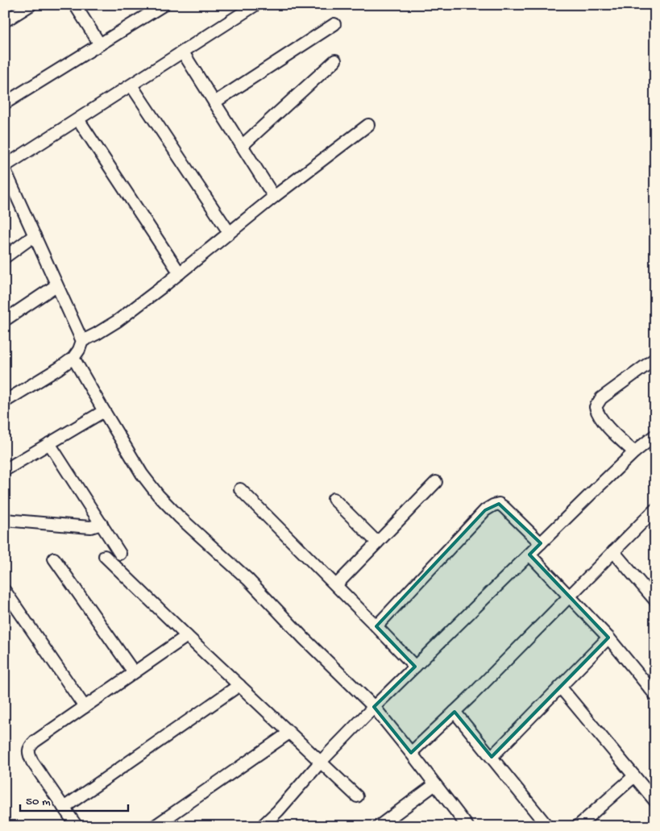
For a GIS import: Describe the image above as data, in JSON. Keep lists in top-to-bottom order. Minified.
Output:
{"scale_bar":"50 m"}
